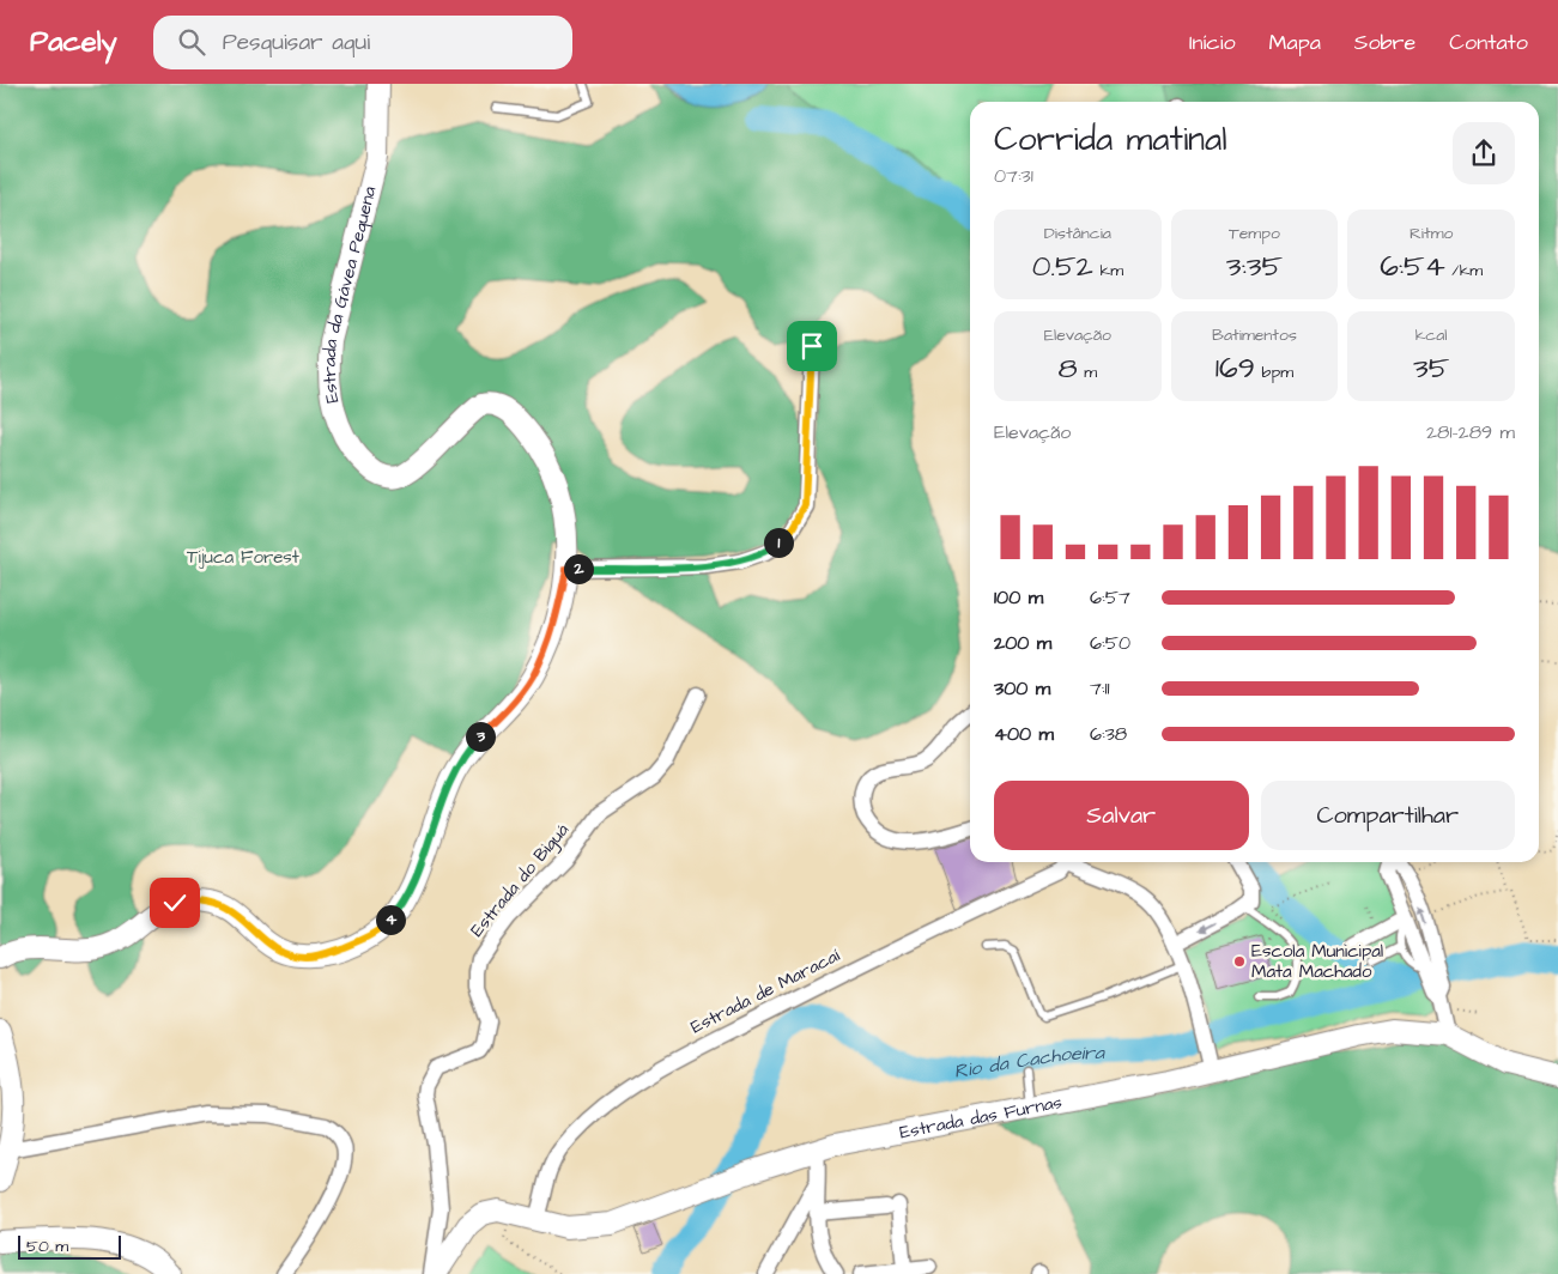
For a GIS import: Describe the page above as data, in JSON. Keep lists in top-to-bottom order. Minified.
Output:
{"streets":{"street":["Estrada da Gávea Pequena","Estrada do Biguá","Estrada de Maracaí","Estrada das Furnas"]},"crossings":[["Estrada de Maracaí","Estrada das Furnas"]],"water":["Rio da Cachoeira"],"parks":["Tijuca Forest"],"places":["Escola Municipal Mata Machado"],"scale_bar":"50 m","page":{"header":"Pacely","search":"Pesquisar aqui","nav":["Início","Mapa","Sobre","Contato"],"heading":["Corrida matinal","07:31"],"stats":[["Distância","0.52 km"],["Tempo","3:35"],["Ritmo","6:54 /km"],["Elevação","8 m"],["Batimentos","169 bpm"],["kcal","35"]],"chart":["Elevação","281–289 m"],"pins":["1","2","3","4"],"list":[{"name":"100 m","note":"6:57"},{"name":"200 m","note":"6:50"},{"name":"300 m","note":"7:11"},{"name":"400 m","note":"6:38"}],"buttons":["Salvar","Compartilhar"],"scale":"50 m"}}
